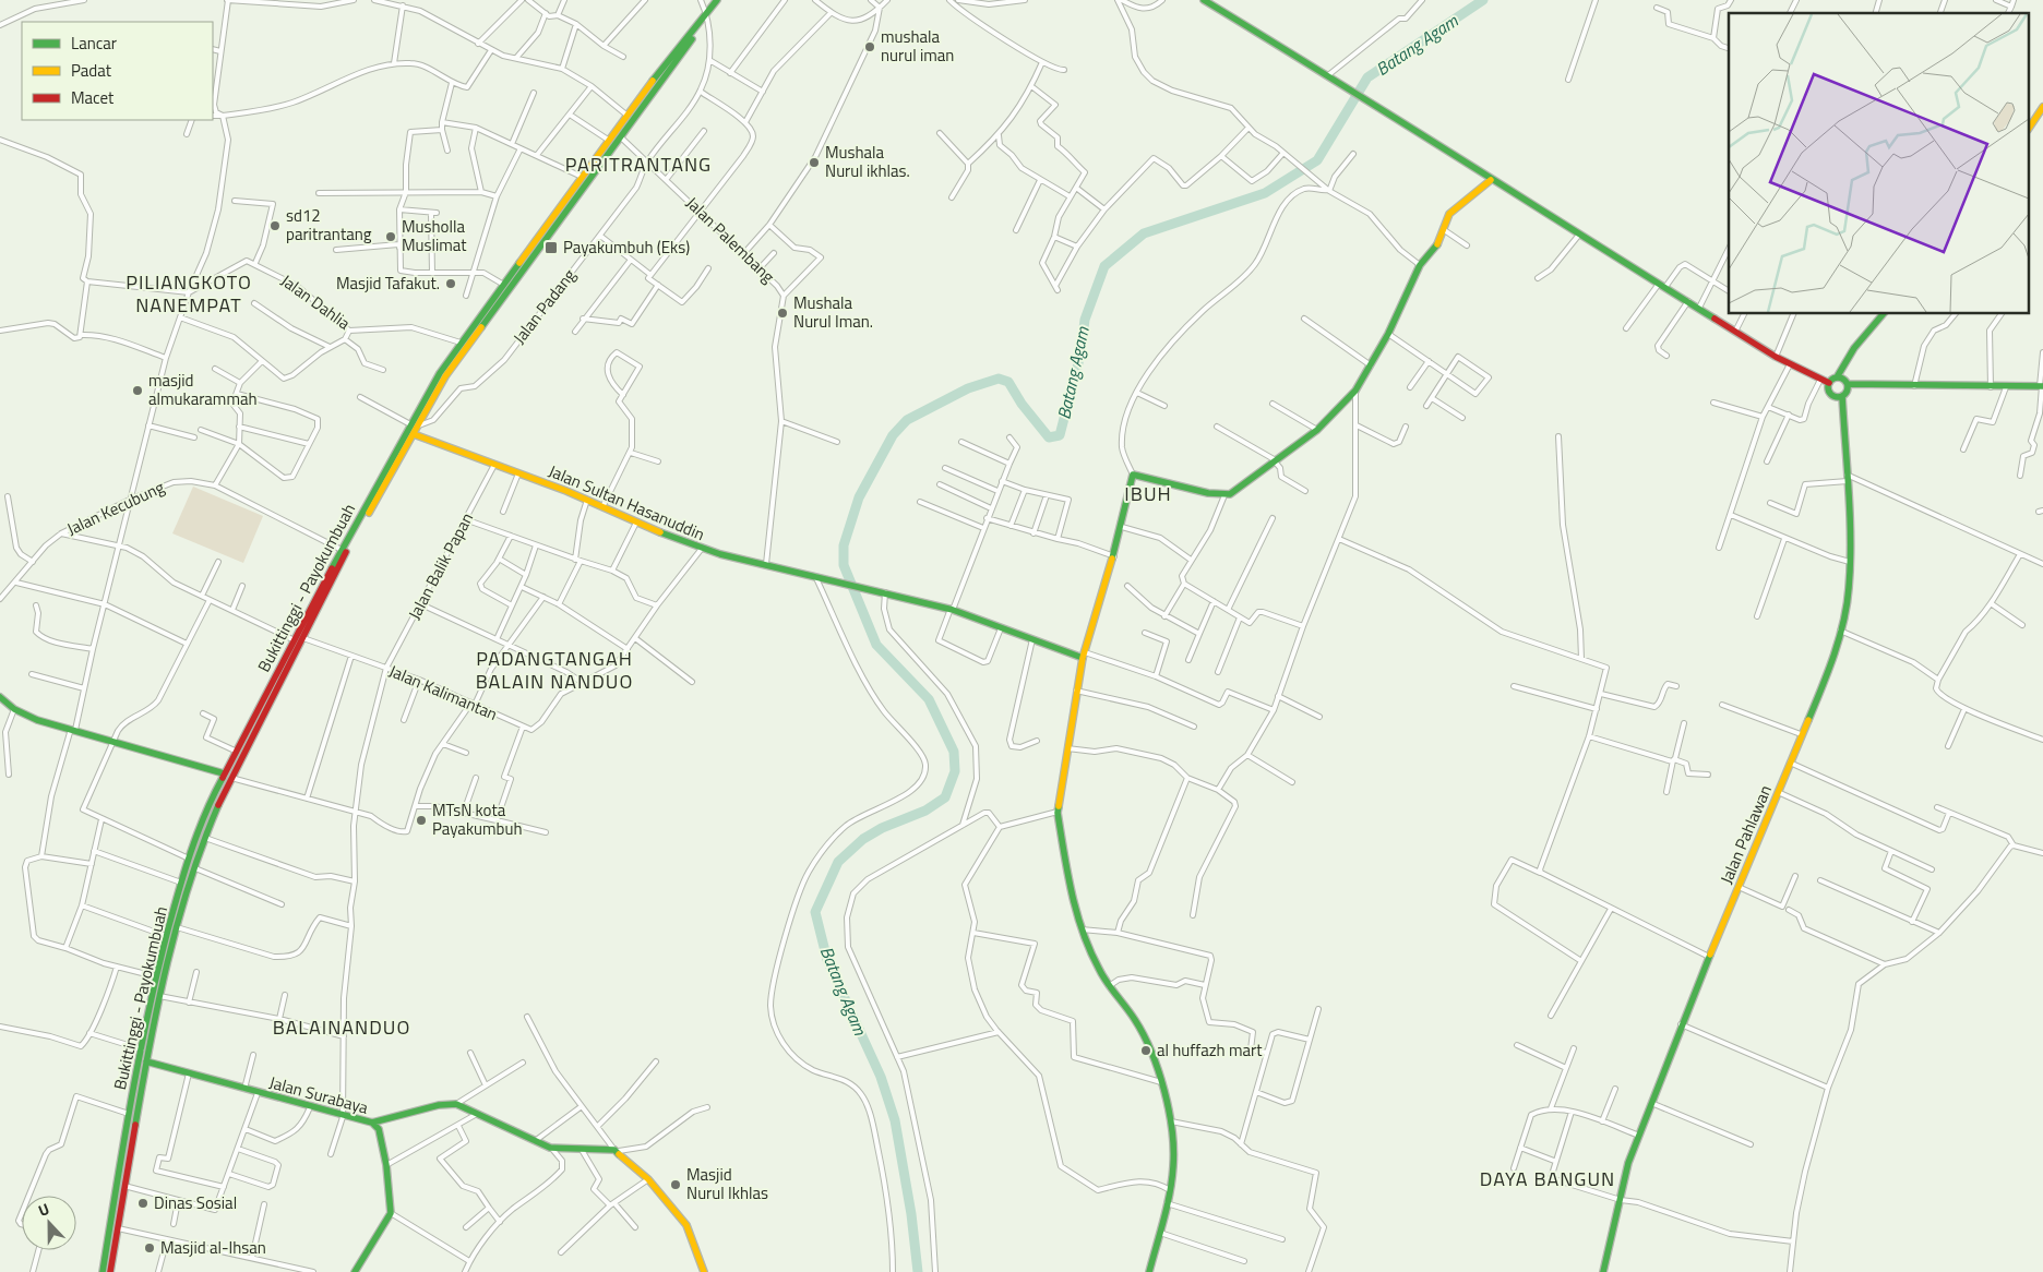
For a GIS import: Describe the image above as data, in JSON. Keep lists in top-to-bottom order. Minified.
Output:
{"streets":{"main road":["Jalan Sultan Hasanuddin","Bukittinggi - Payokumbuah","Jalan Pahlawan","Jalan Surabaya"],"street":["Jalan Palembang","Jalan Dahlia","Jalan Padang","Jalan Kecubung","Jalan Balik Papan","Jalan Kalimantan"]},"crossings":[["Jalan Palembang","Jalan Padang"],["Jalan Palembang","Jalan Sultan Hasanuddin"],["Jalan Palembang","Bukittinggi - Payokumbuah"],["Jalan Dahlia","Bukittinggi - Payokumbuah"],["Jalan Padang","Bukittinggi - Payokumbuah"],["Jalan Sultan Hasanuddin","Jalan Balik Papan"],["Jalan Sultan Hasanuddin","Bukittinggi - Payokumbuah"],["Jalan Kecubung","Bukittinggi - Payokumbuah"],["Jalan Balik Papan","Jalan Kalimantan"],["Jalan Balik Papan","Jalan Surabaya"],["Bukittinggi - Payokumbuah","Jalan Kalimantan"],["Bukittinggi - Payokumbuah","Jalan Surabaya"]],"districts":["PARITRANTANG","PILIANGKOTO NANEMPAT","IBUH","PADANGTANGAH BALAIN NANDUO","BALAINANDUO","DAYA BANGUN"],"water":["Batang Agam"],"places":{"other":["mushala nurul iman","Mushala Nurul ikhlas.","sd12 paritrantang","Musholla Muslimat","Masjid Tafakut.","Mushala Nurul Iman.","masjid almukarammah","MTsN kota Payakumbuh","al huffazh mart","Masjid Nurul Ikhlas","Dinas Sosial","Masjid al-Ihsan"],"transit":["Payakumbuh (Eks)"]},"legend":["Lancar","Padat","Macet"],"north":"top"}
